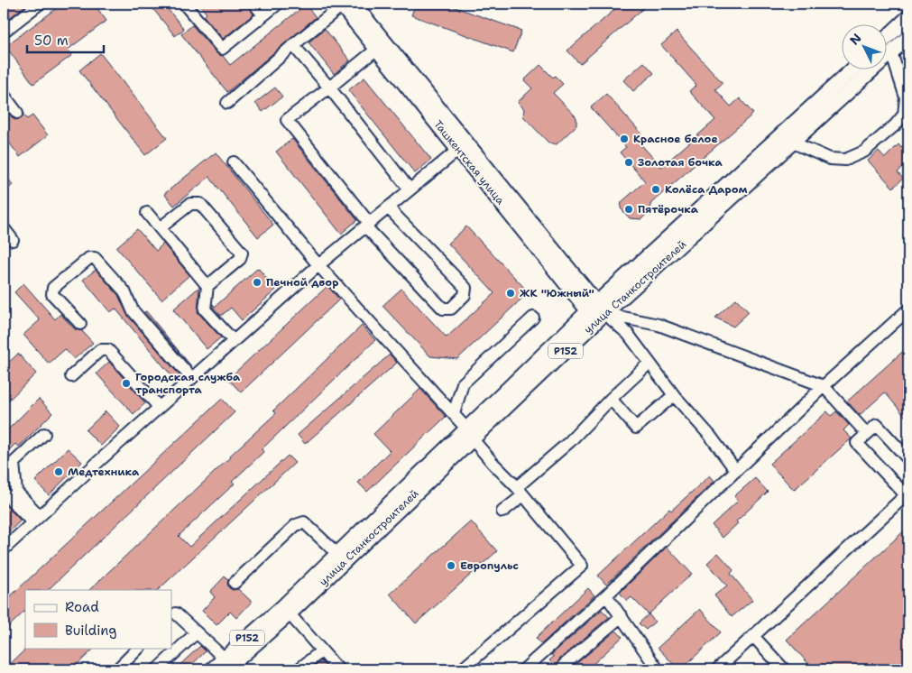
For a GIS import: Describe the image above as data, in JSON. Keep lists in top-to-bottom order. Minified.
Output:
{"streets":{"main road":["Ташкентская улица","улица Станкостроителей","Р152"]},"crossings":[["Ташкентская улица","улица Станкостроителей"]],"places":["Красное белое","Золотая бочка","Колёса Даром","Пятёрочка","Печной двор","ЖК \"Южный\"","Городская служба транспорта","Медтехника","Европульс"],"legend":["Road","Building"],"scale_bar":"50 m","north":"top left"}
